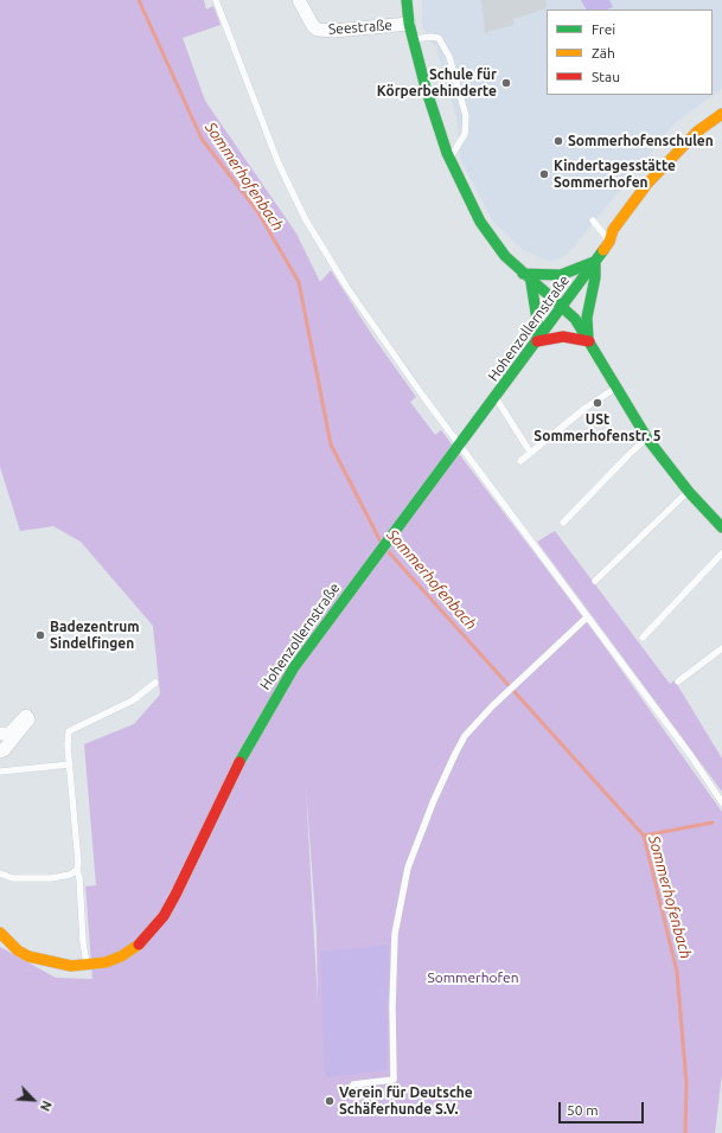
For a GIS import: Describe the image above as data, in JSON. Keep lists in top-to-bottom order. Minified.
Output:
{"streets":{"street":["Seestraße","Hohenzollernstraße"]},"water":["Sommerhofenbach"],"parks":["Sommerhofen"],"places":["Schule für Körperbehinderte","Sommerhofenschulen","Kindertagesstätte Sommerhofen","USt Sommerhofenstr. 5","Badezentrum Sindelfingen","Verein für Deutsche Schäferhunde S.V."],"legend":["Frei","Zäh","Stau"],"scale_bar":"50 m","north":"bottom right"}
